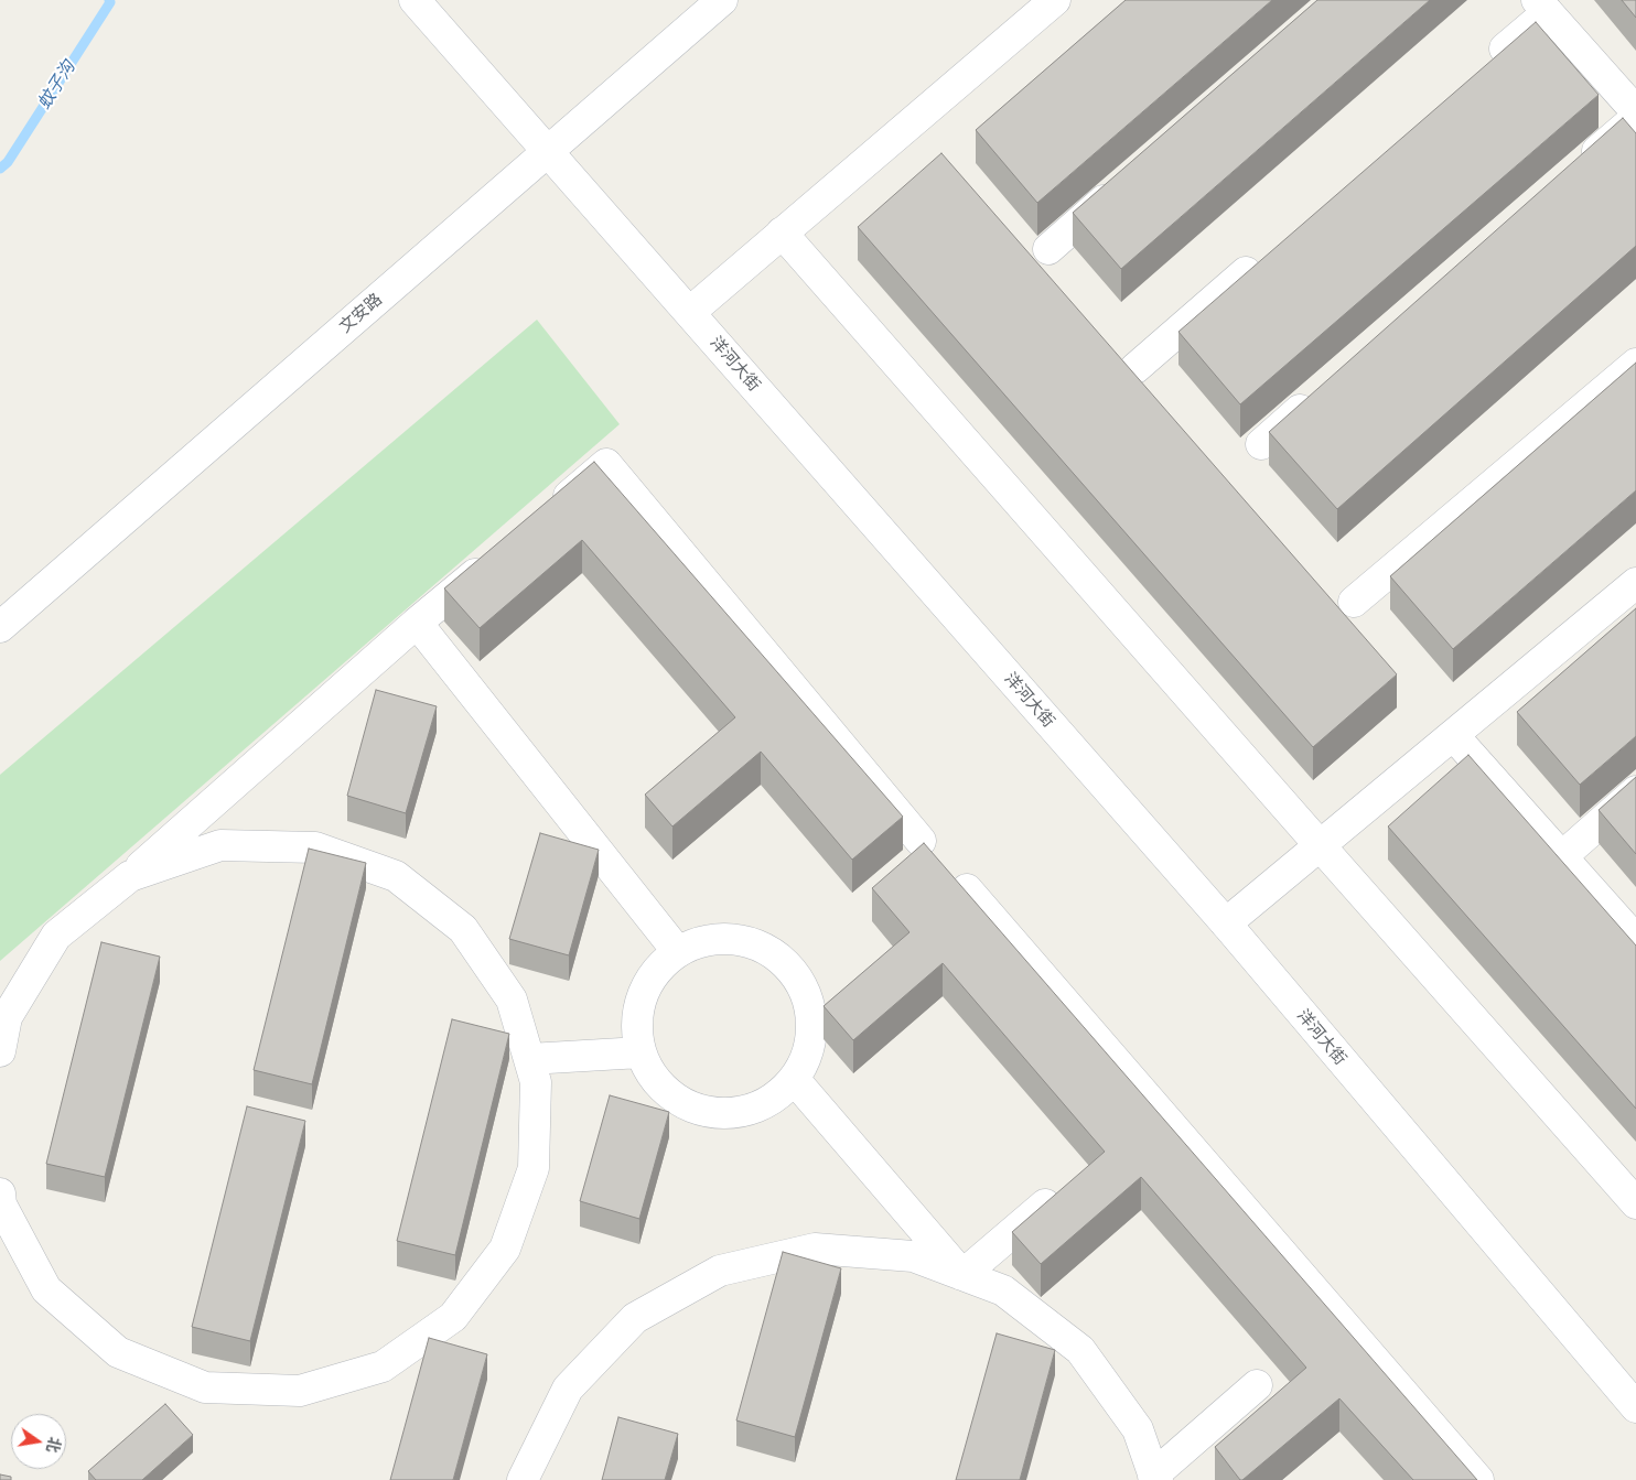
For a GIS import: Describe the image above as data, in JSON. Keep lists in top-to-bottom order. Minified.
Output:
{"streets":{"street":["文安路","洋河大街"]},"crossings":[["文安路","洋河大街"]],"water":["蚊子沟"],"north":"right"}
